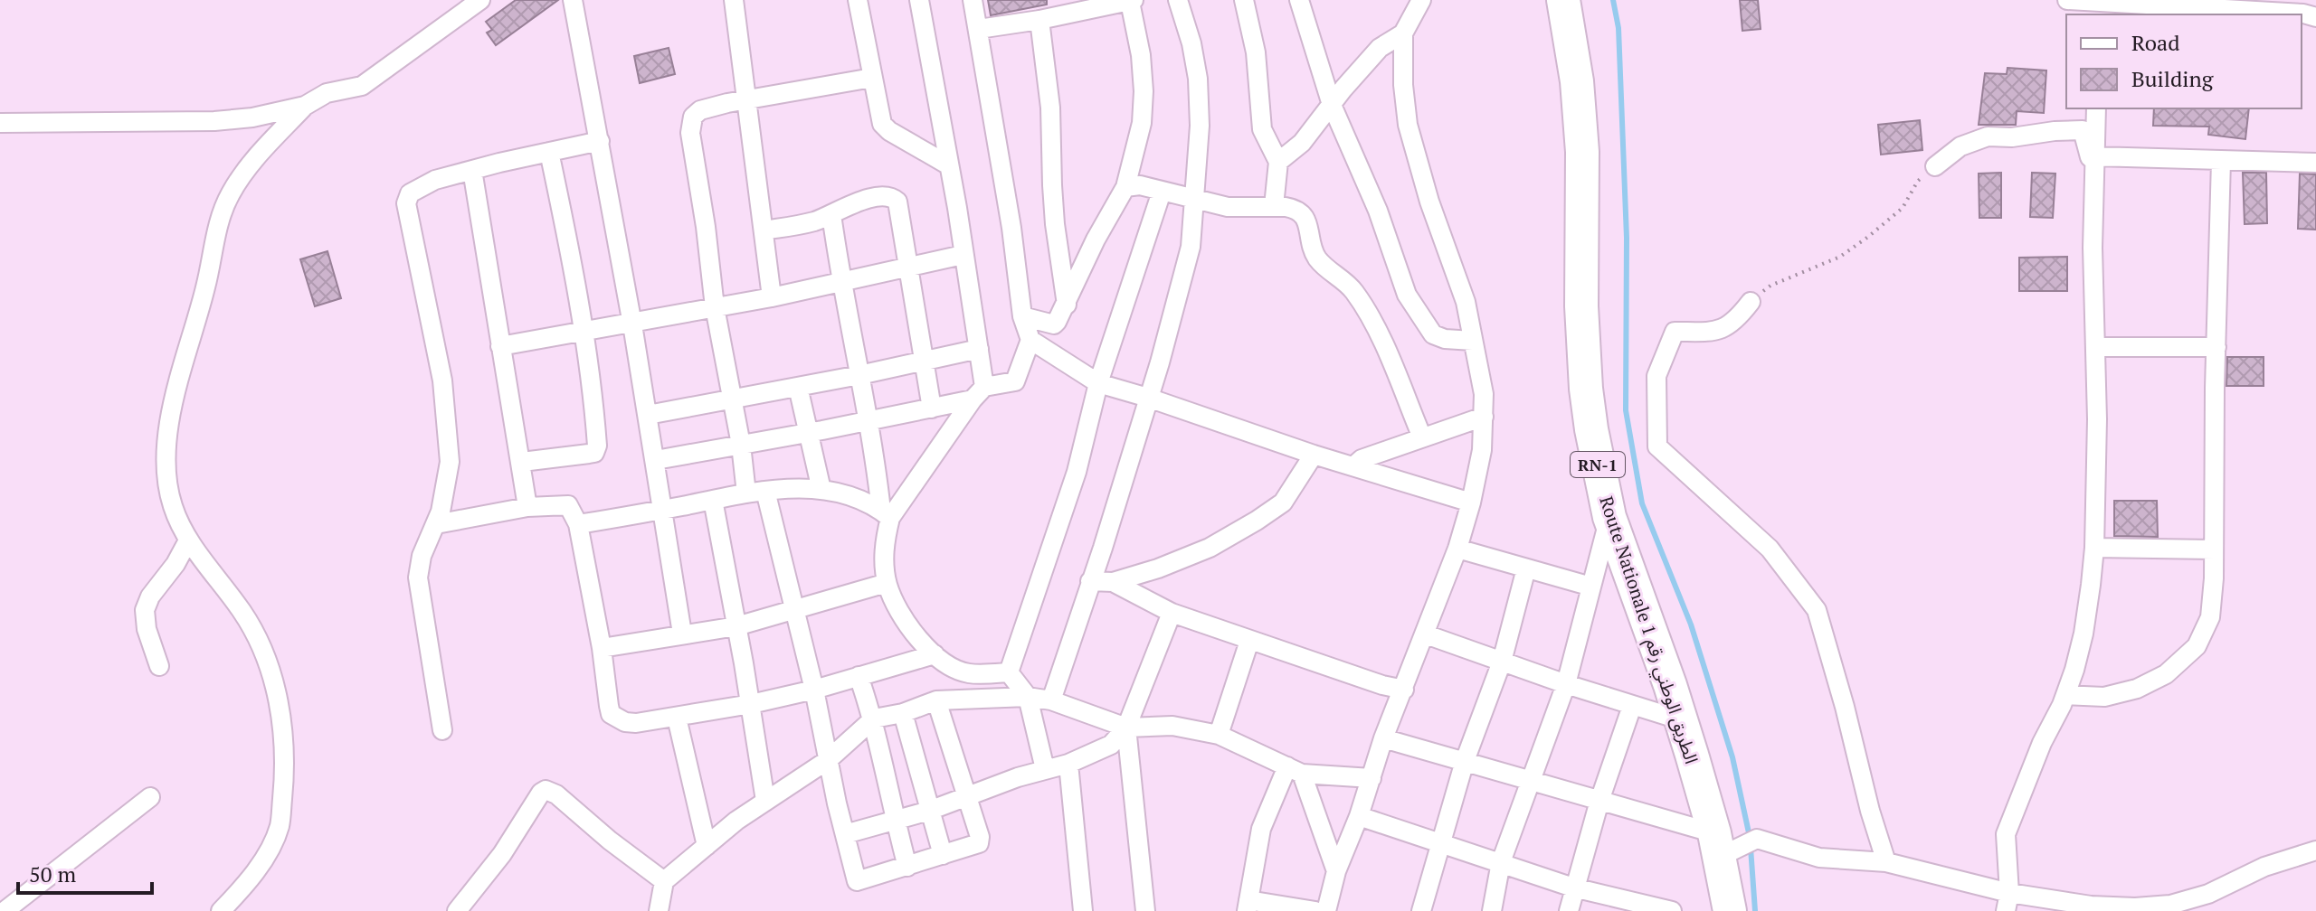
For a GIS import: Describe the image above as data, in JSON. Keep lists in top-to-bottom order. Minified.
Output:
{"streets":{"highway":["RN-1","Route Nationale الطريق الوطني رقم 1"]},"legend":["Road","Building"],"scale_bar":"50 m"}
